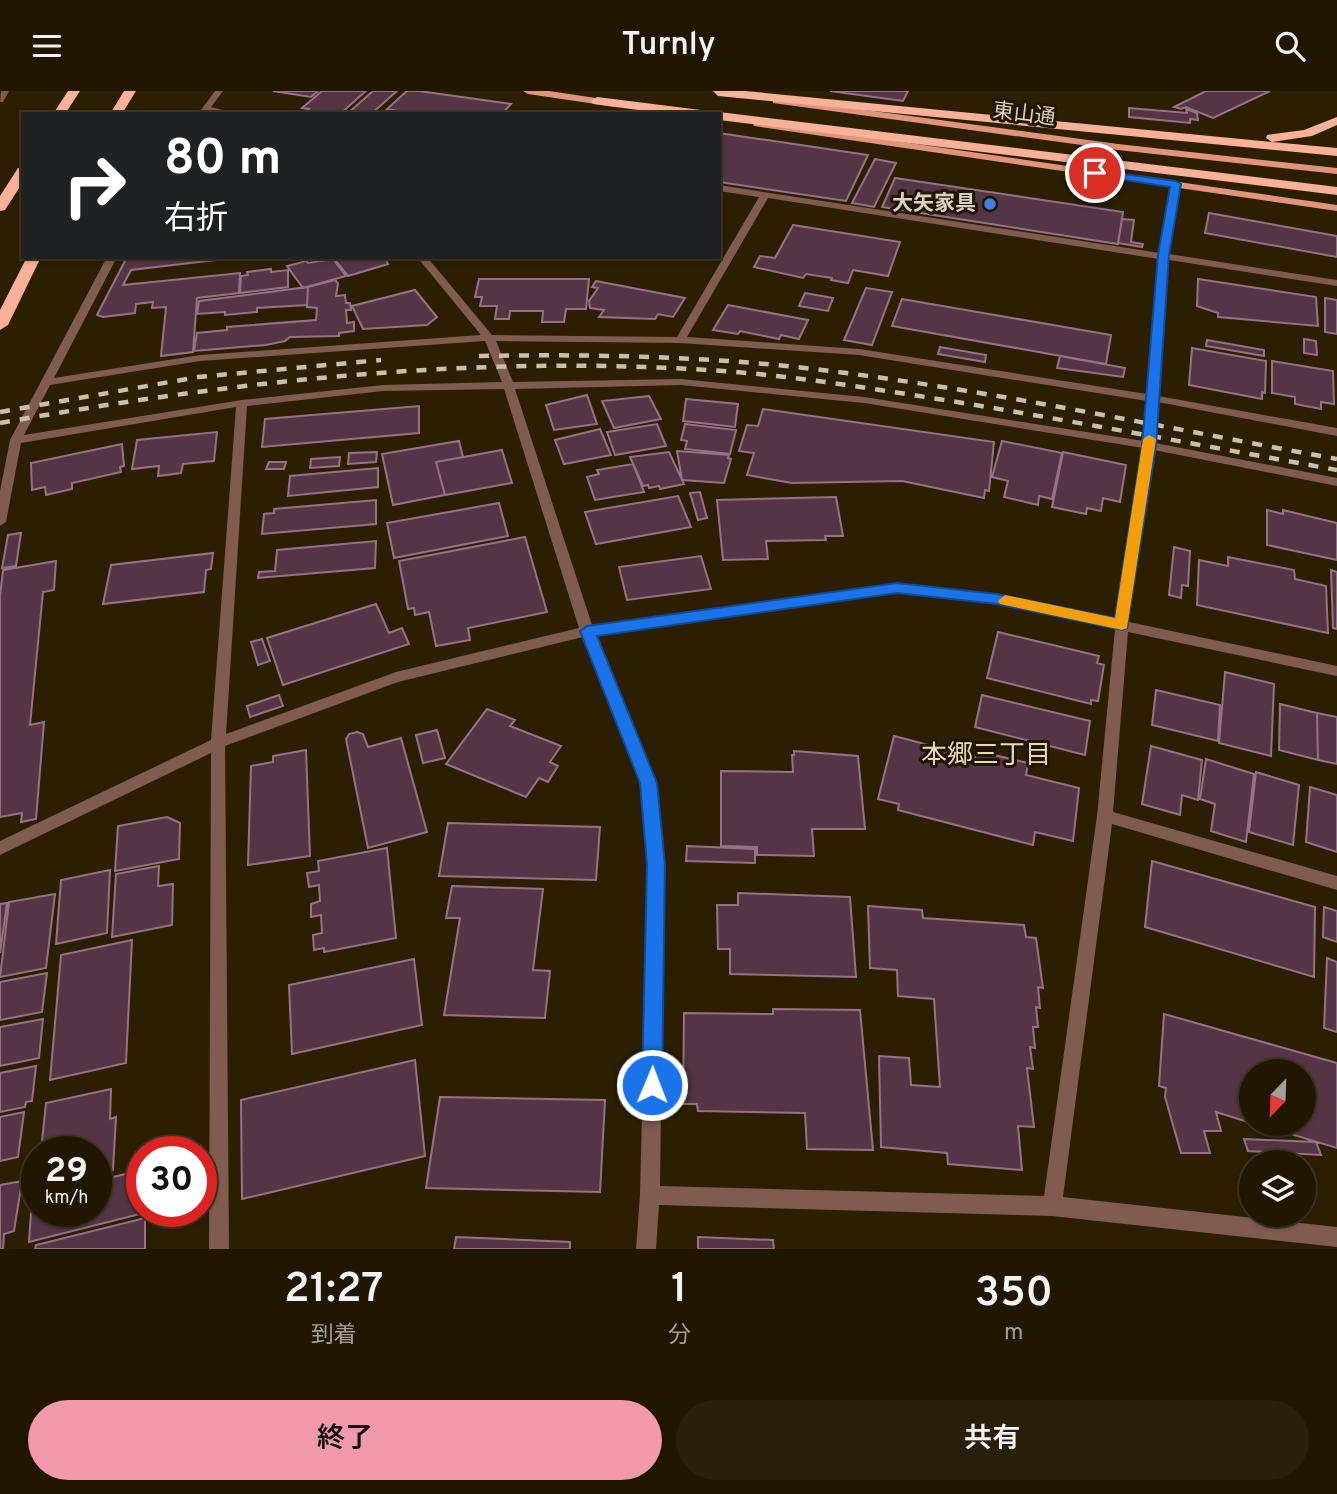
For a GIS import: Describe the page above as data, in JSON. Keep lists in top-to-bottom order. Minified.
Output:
{"streets":{"main road":["東山通"]},"districts":["本郷三丁目"],"places":["大矢家具"],"north":"bottom left","page":{"header":"Turnly","turn":["80 m","右折"],"speed":"29 km/h","limit":"30","eta":["21:27","到着","1","分","350","m"],"buttons":["終了","共有"]}}
